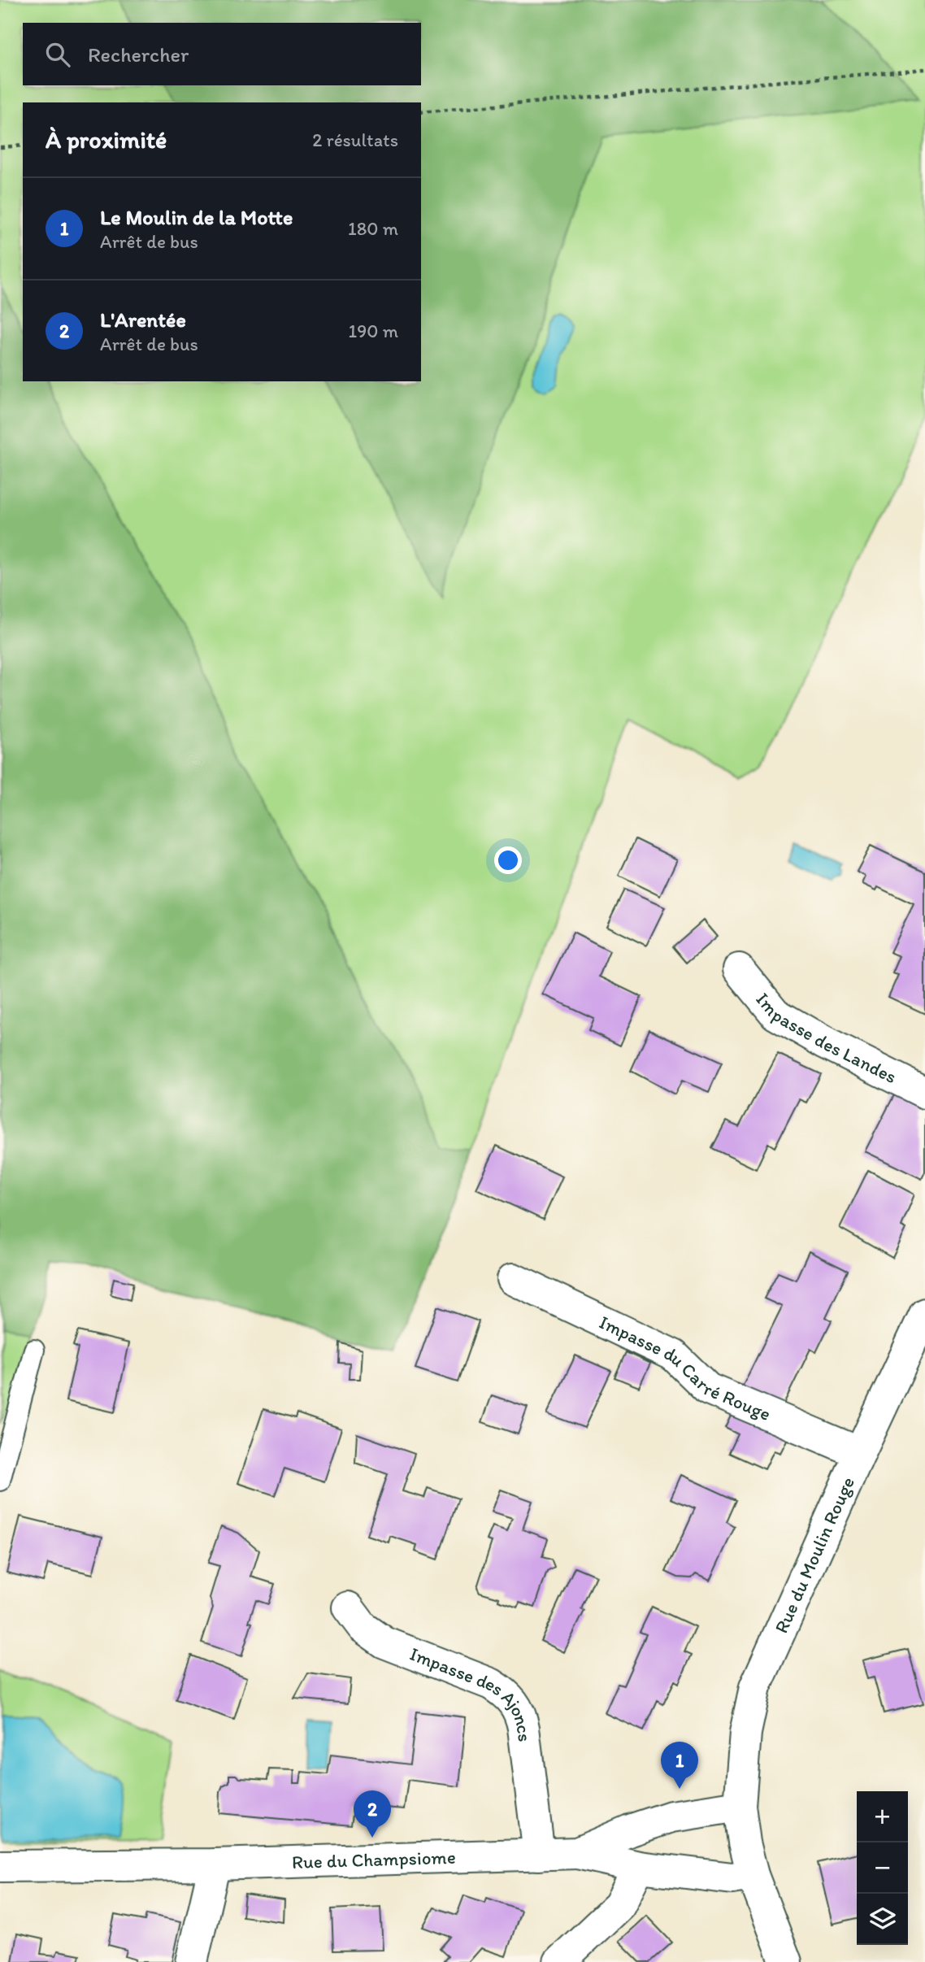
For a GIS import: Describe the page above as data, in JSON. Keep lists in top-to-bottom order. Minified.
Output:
{"streets":{"street":["Impasse des Landes","Impasse du Carré Rouge","Rue du Moulin Rouge","Impasse des Ajoncs","Rue du Champsiome"]},"crossings":[["Impasse du Carré Rouge","Rue du Moulin Rouge"],["Rue du Moulin Rouge","Rue du Champsiome"],["Impasse des Ajoncs","Rue du Champsiome"]],"page":{"search":"Rechercher","heading":["À proximité","2 résultats"],"list":[{"mark":"1","name":"Le Moulin de la Motte","note":"Arrêt de bus","value":"180 m"},{"mark":"2","name":"L'Arentée","note":"Arrêt de bus","value":"190 m"}],"pins":["1","2"],"map_buttons":["+","−"]}}
